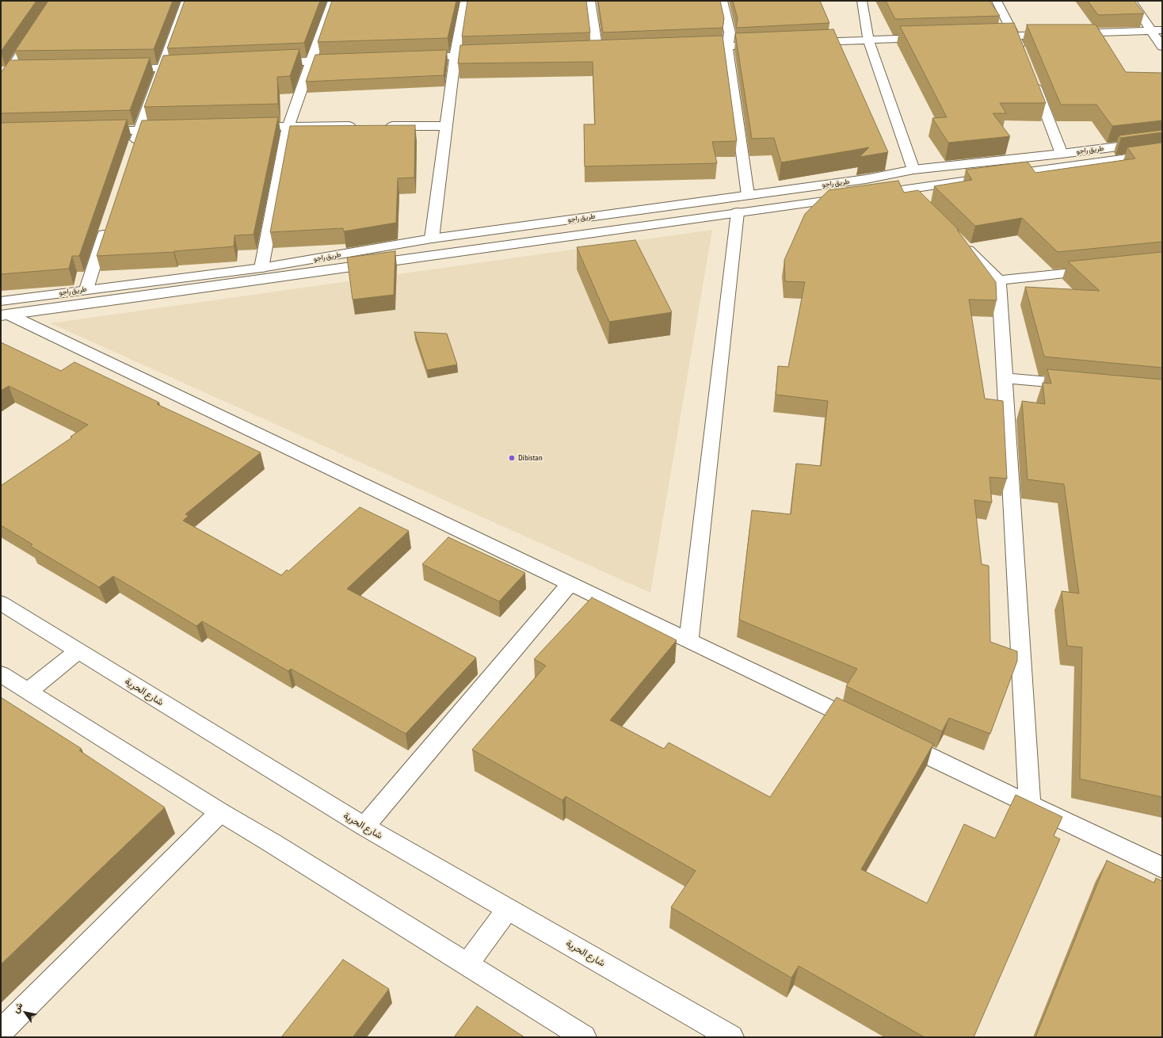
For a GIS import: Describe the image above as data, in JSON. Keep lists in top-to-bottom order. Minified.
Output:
{"streets":{"street":["طريق راجو","شارع الحرية"]},"places":["Dibistan"],"north":"top left"}
